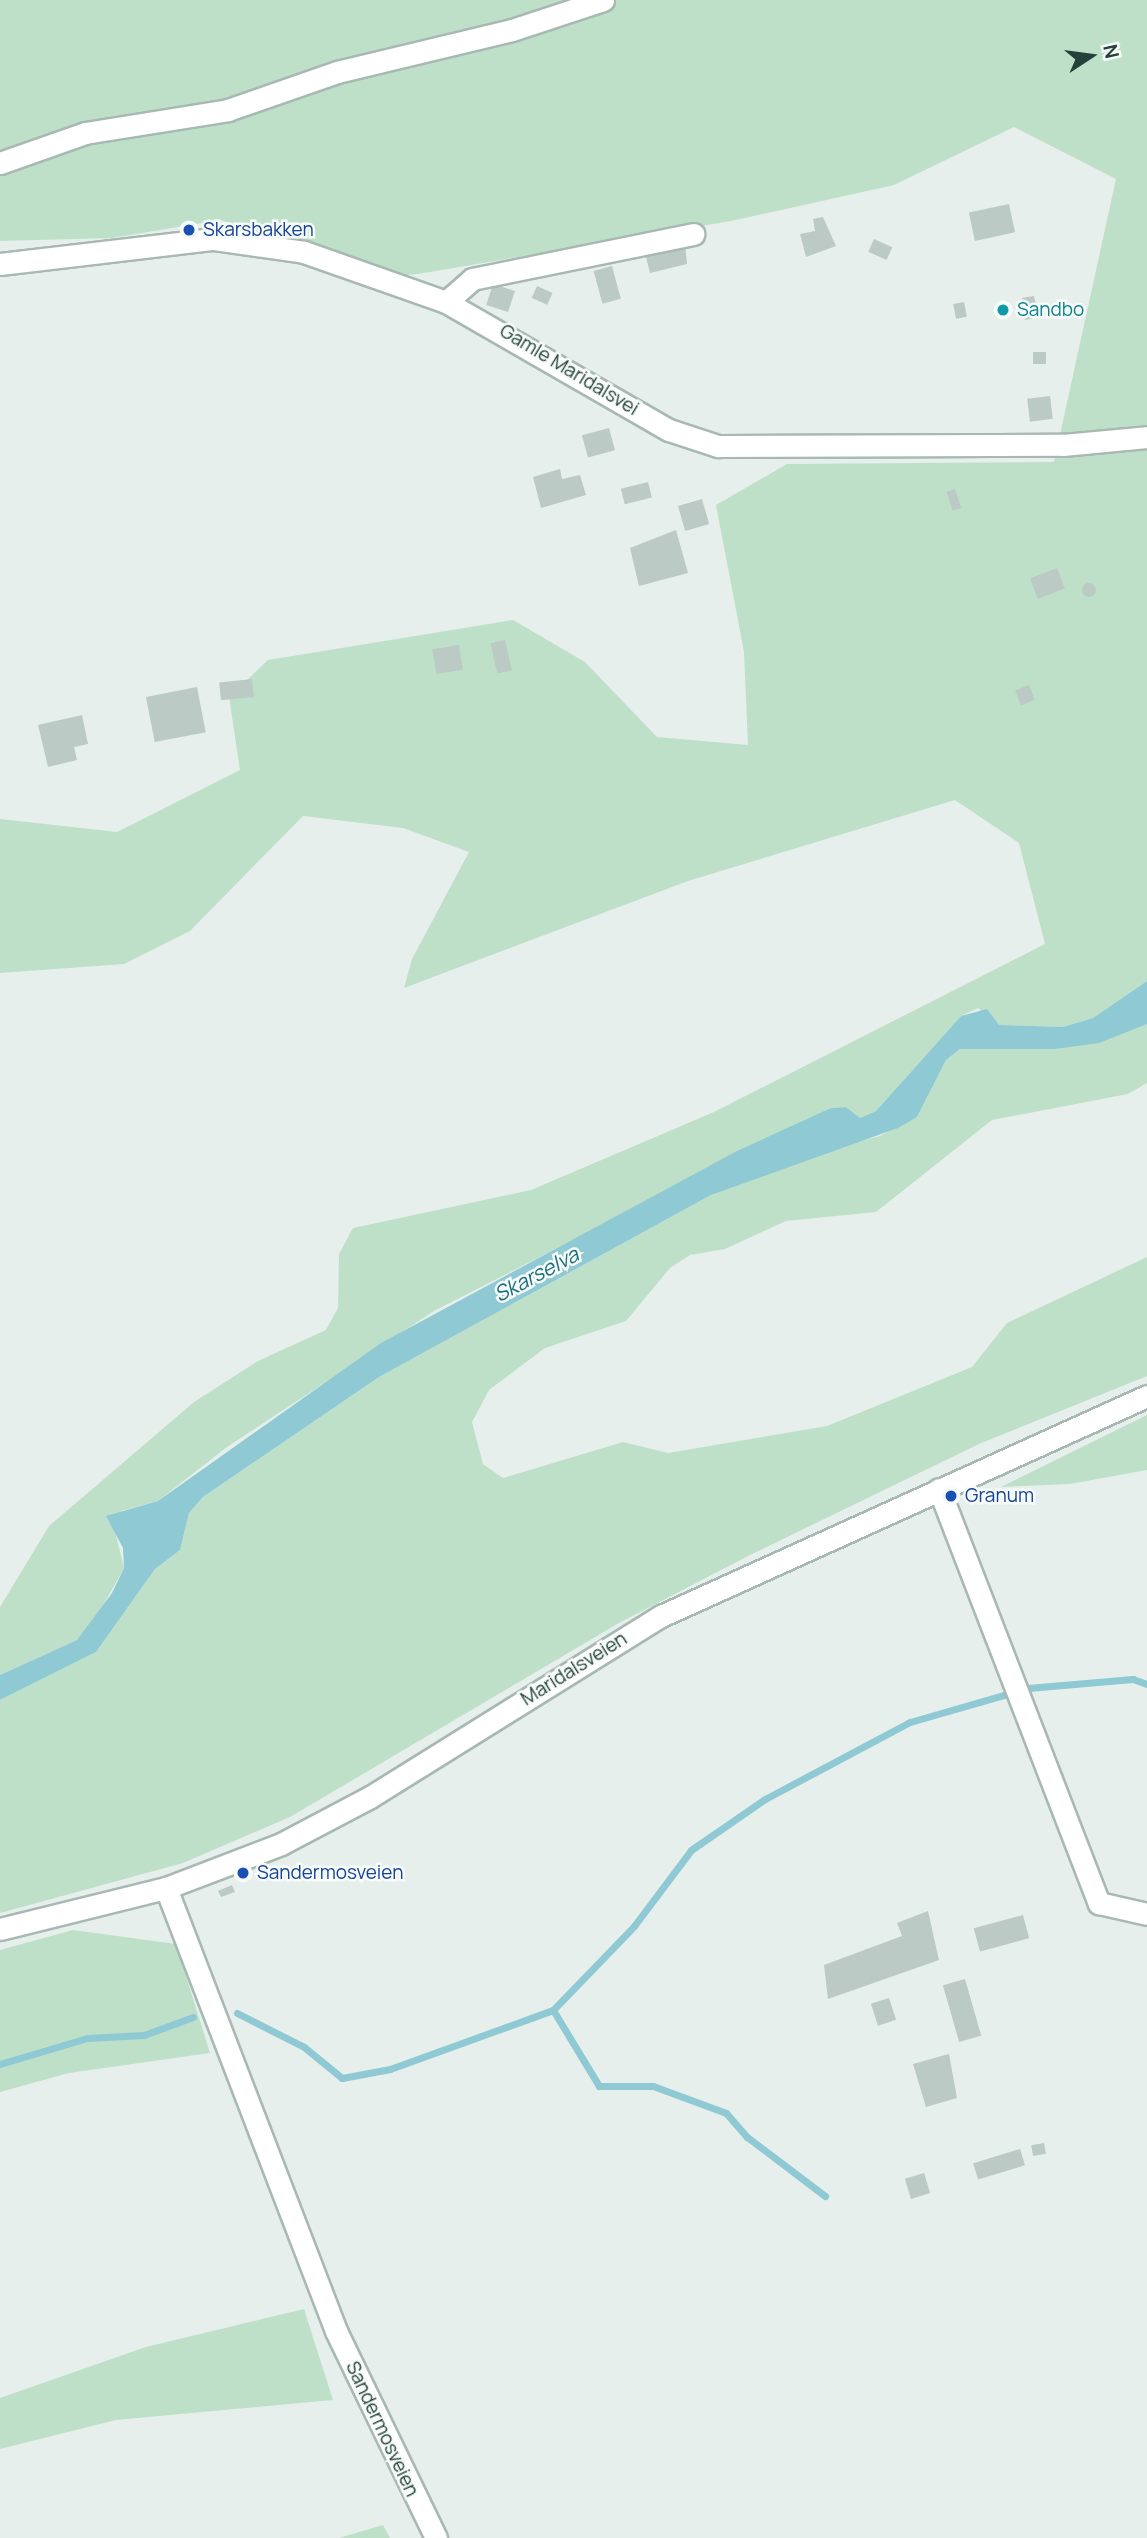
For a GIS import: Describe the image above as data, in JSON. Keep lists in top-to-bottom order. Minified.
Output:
{"streets":{"street":["Gamle Maridalsvei","Maridalsveien","Sandermosveien"]},"crossings":[["Maridalsveien","Sandermosveien"]],"water":["Skarselva"],"places":["Skarsbakken","Sandbo","Granum","Sandermosveien"],"north":"right"}
